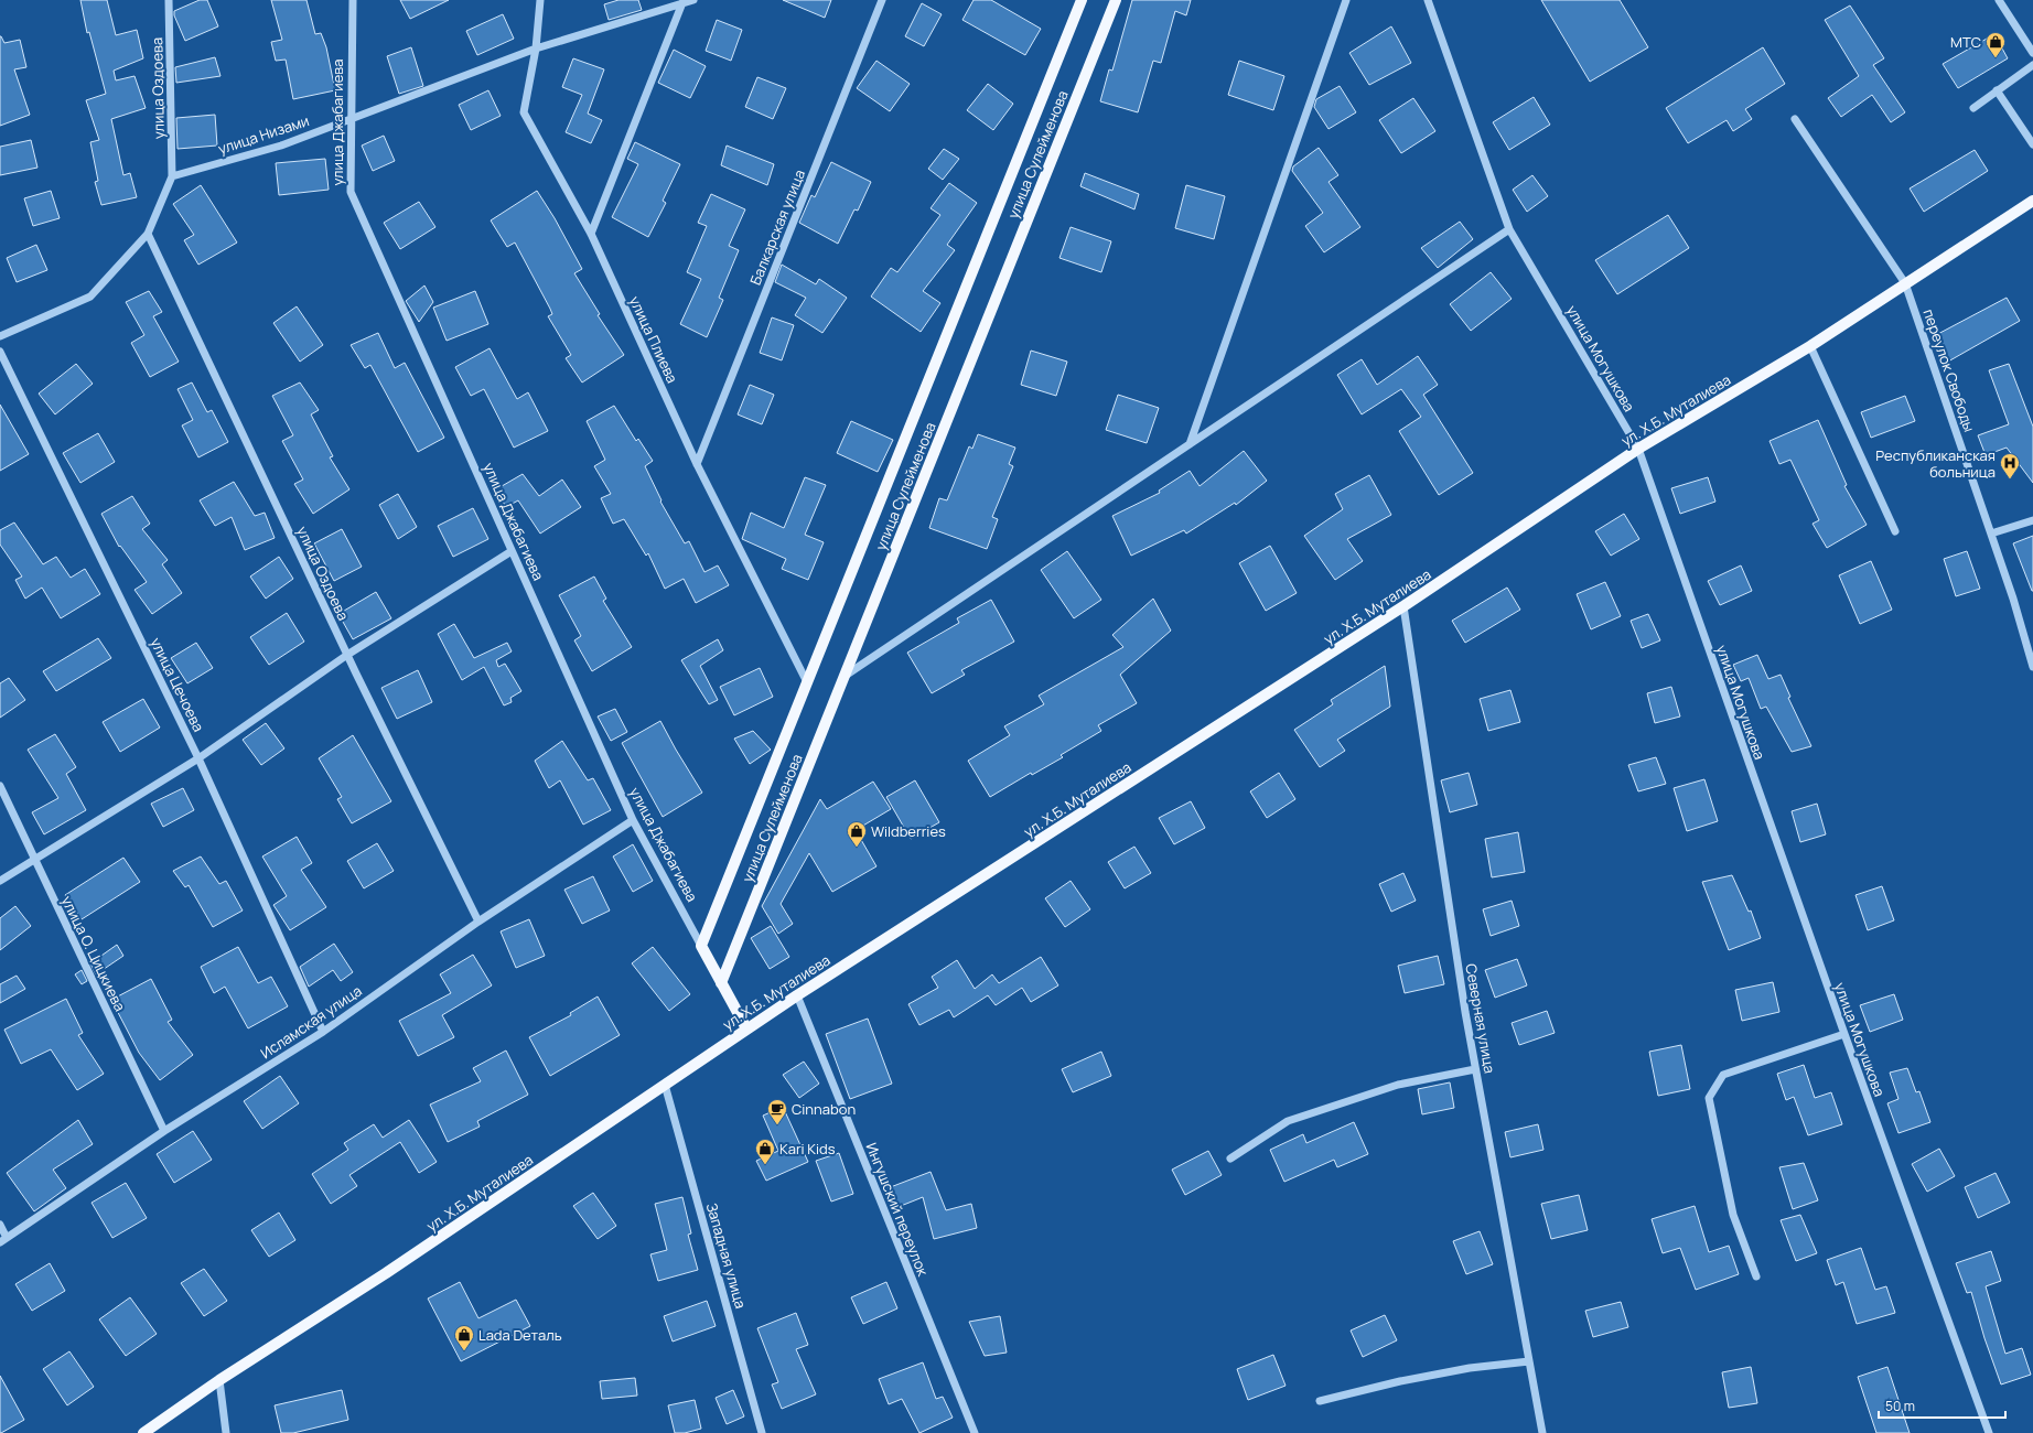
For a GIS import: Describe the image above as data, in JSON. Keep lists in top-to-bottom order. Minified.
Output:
{"streets":{"main road":["улица Джабагиева","улица Сулейменова","ул. Х.Б. Муталиева"],"street":["улица Оздоева","улица Низами","Балкарская улица","улица Плиева","улица Могушкова","переулок Свободы","улица Цечоева","улица О. Цицкиева","Северная улица","Исламская улица","Ингушский переулок","Западная улица"]},"crossings":[["улица Оздоева","улица Низами"],["улица Оздоева","Исламская улица"],["улица Джабагиева","улица Низами"],["улица Джабагиева","улица Сулейменова"],["улица Джабагиева","ул. Х.Б. Муталиева"],["улица Джабагиева","Исламская улица"],["улица Низами","улица Плиева"],["улица Сулейменова","улица Плиева"],["Балкарская улица","улица Плиева"],["улица Могушкова","ул. Х.Б. Муталиева"],["переулок Свободы","ул. Х.Б. Муталиева"],["ул. Х.Б. Муталиева","Северная улица"],["ул. Х.Б. Муталиева","Ингушский переулок"],["ул. Х.Б. Муталиева","Западная улица"],["улица Цечоева","Исламская улица"],["улица О. Цицкиева","Исламская улица"]],"places":{"shop":["МТС","Wildberries","Kari Kids","Lada Dеталь"],"hospital":["Республиканская больница"],"cafe":["Cinnabon"]},"scale_bar":"50 m"}
